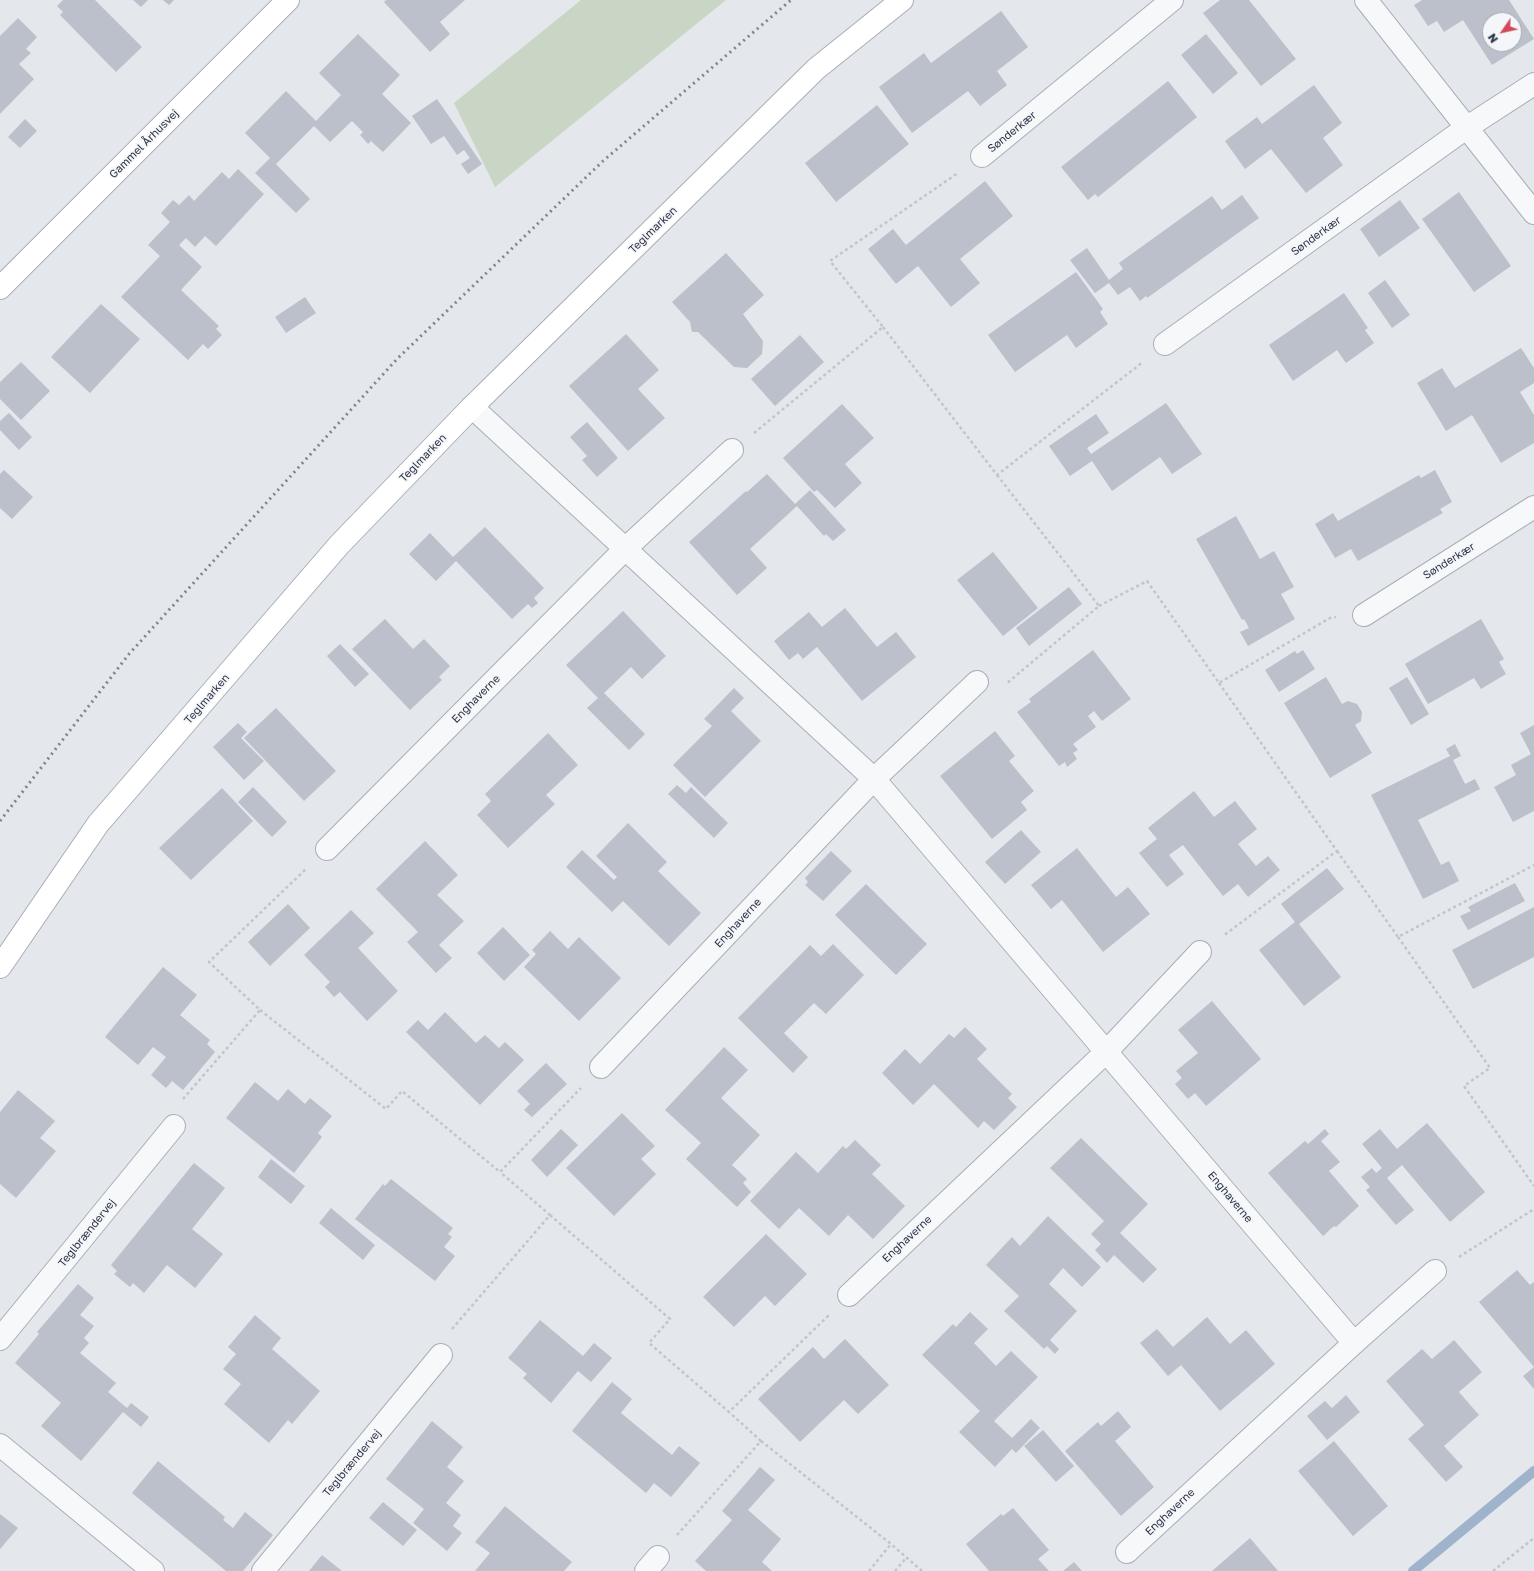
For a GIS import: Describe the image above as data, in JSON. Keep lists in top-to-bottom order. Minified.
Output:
{"streets":{"street":["Sønderkær","Gammel Århusvej","Teglmarken","Enghaverne","Teglbrændervej"]},"crossings":[["Teglmarken","Enghaverne"]],"north":"bottom left"}
